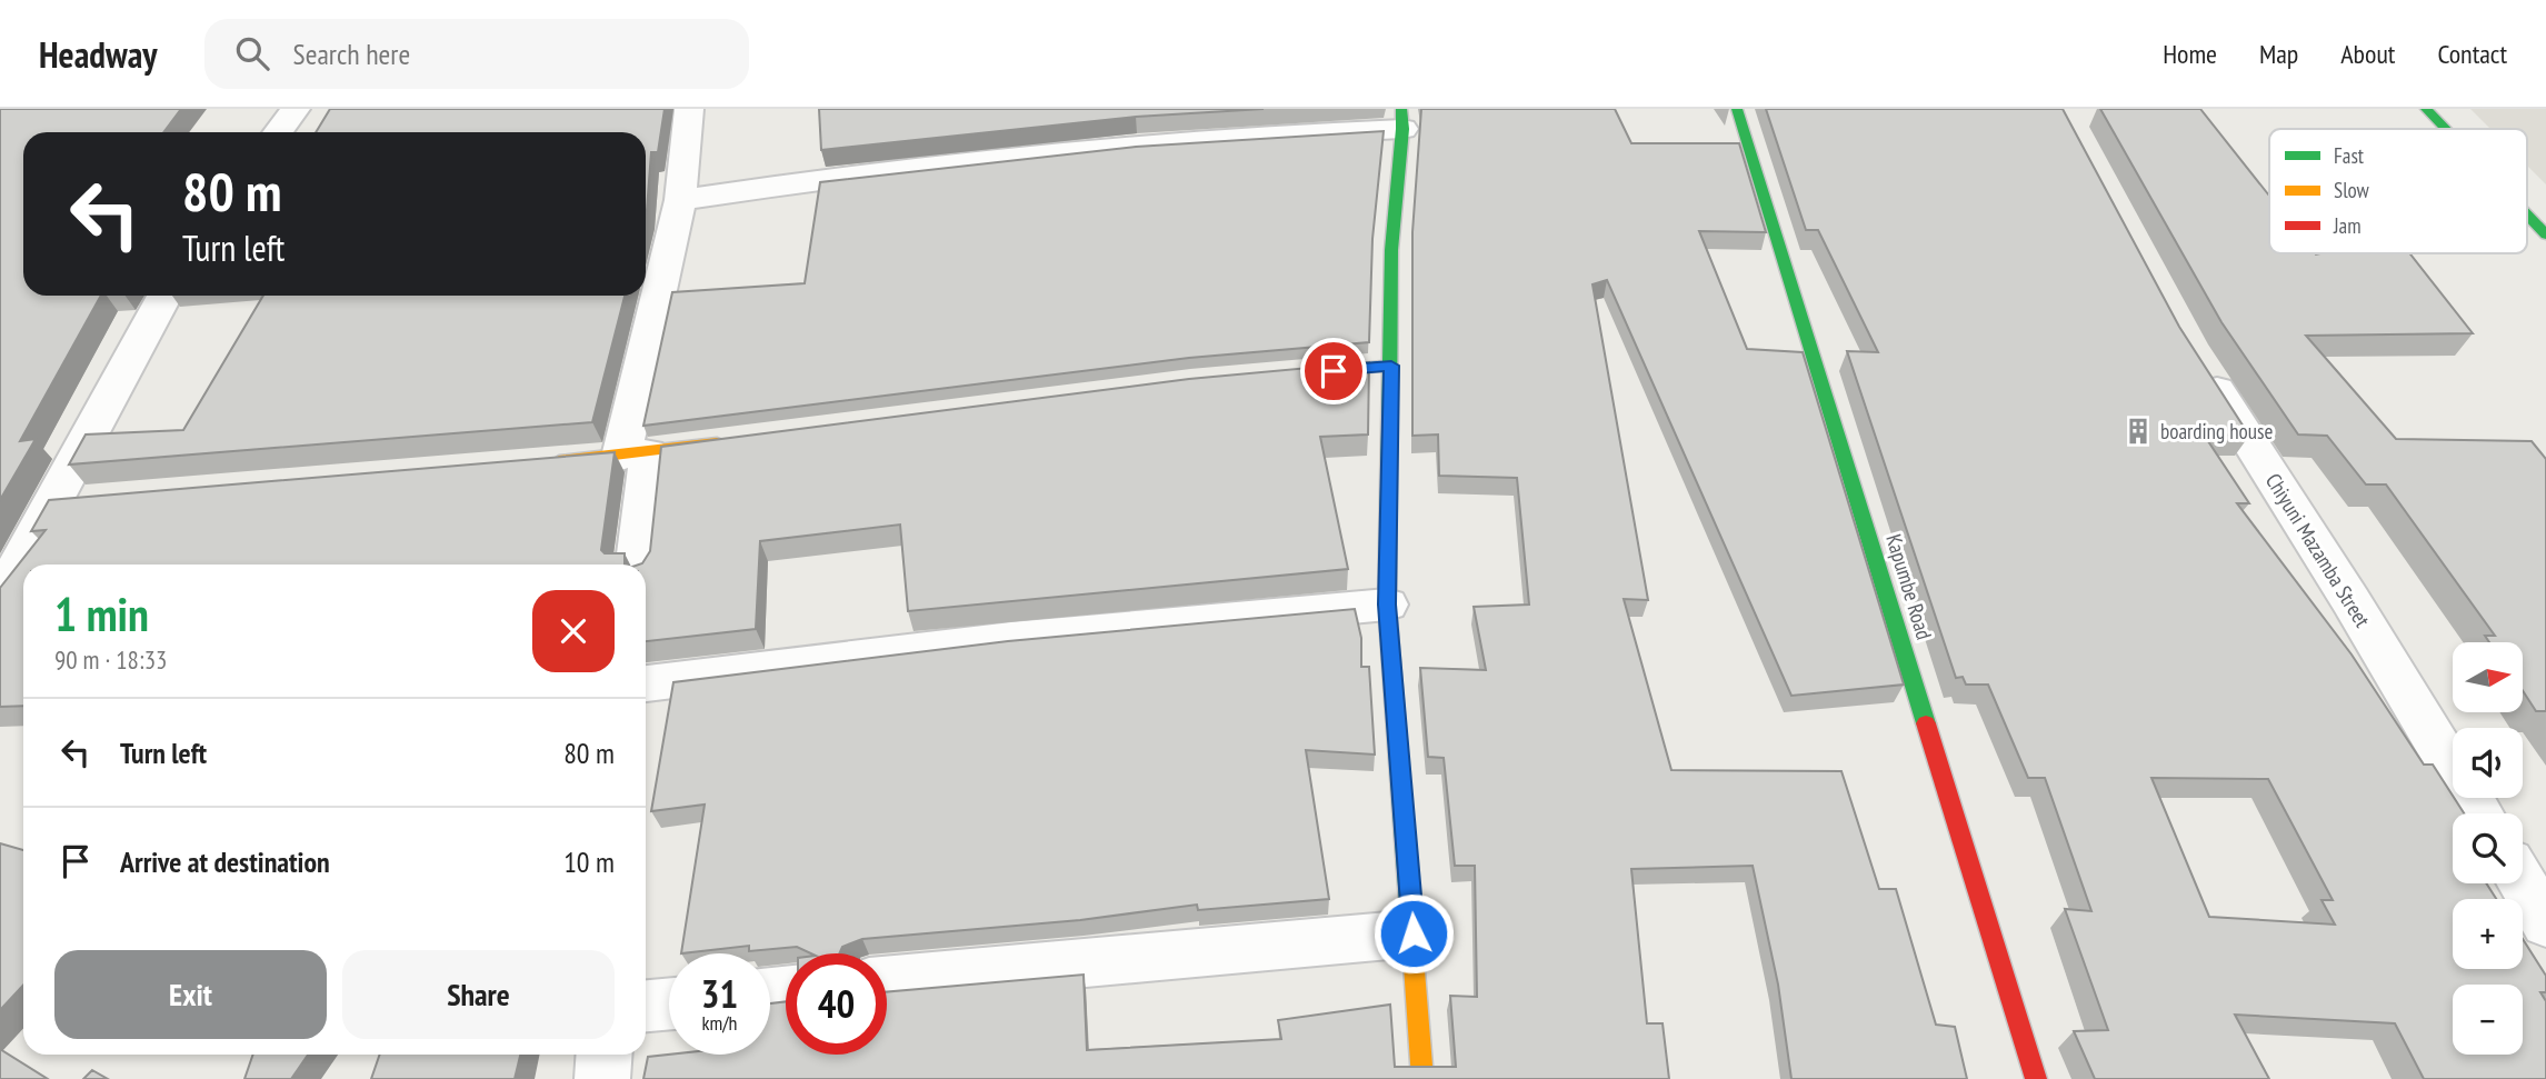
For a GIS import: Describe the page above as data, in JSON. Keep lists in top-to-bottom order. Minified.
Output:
{"streets":{"street":["Chiyuni Mazamba Street","Kapumbe Road"]},"places":{"building":["boarding house"]},"legend":["Fast","Slow","Jam"],"north":"right","page":{"header":"Headway","search":"Search here","nav":["Home","Map","About","Contact"],"turn":["80 m","Turn left"],"heading":["1 min","90 m · 18:33"],"map_buttons":["+","−"],"list":[{"name":"Turn left","value":"80 m"},{"name":"Arrive at destination","value":"10 m"}],"buttons":["Exit","Share"],"speed":"31 km/h","limit":"40"}}
